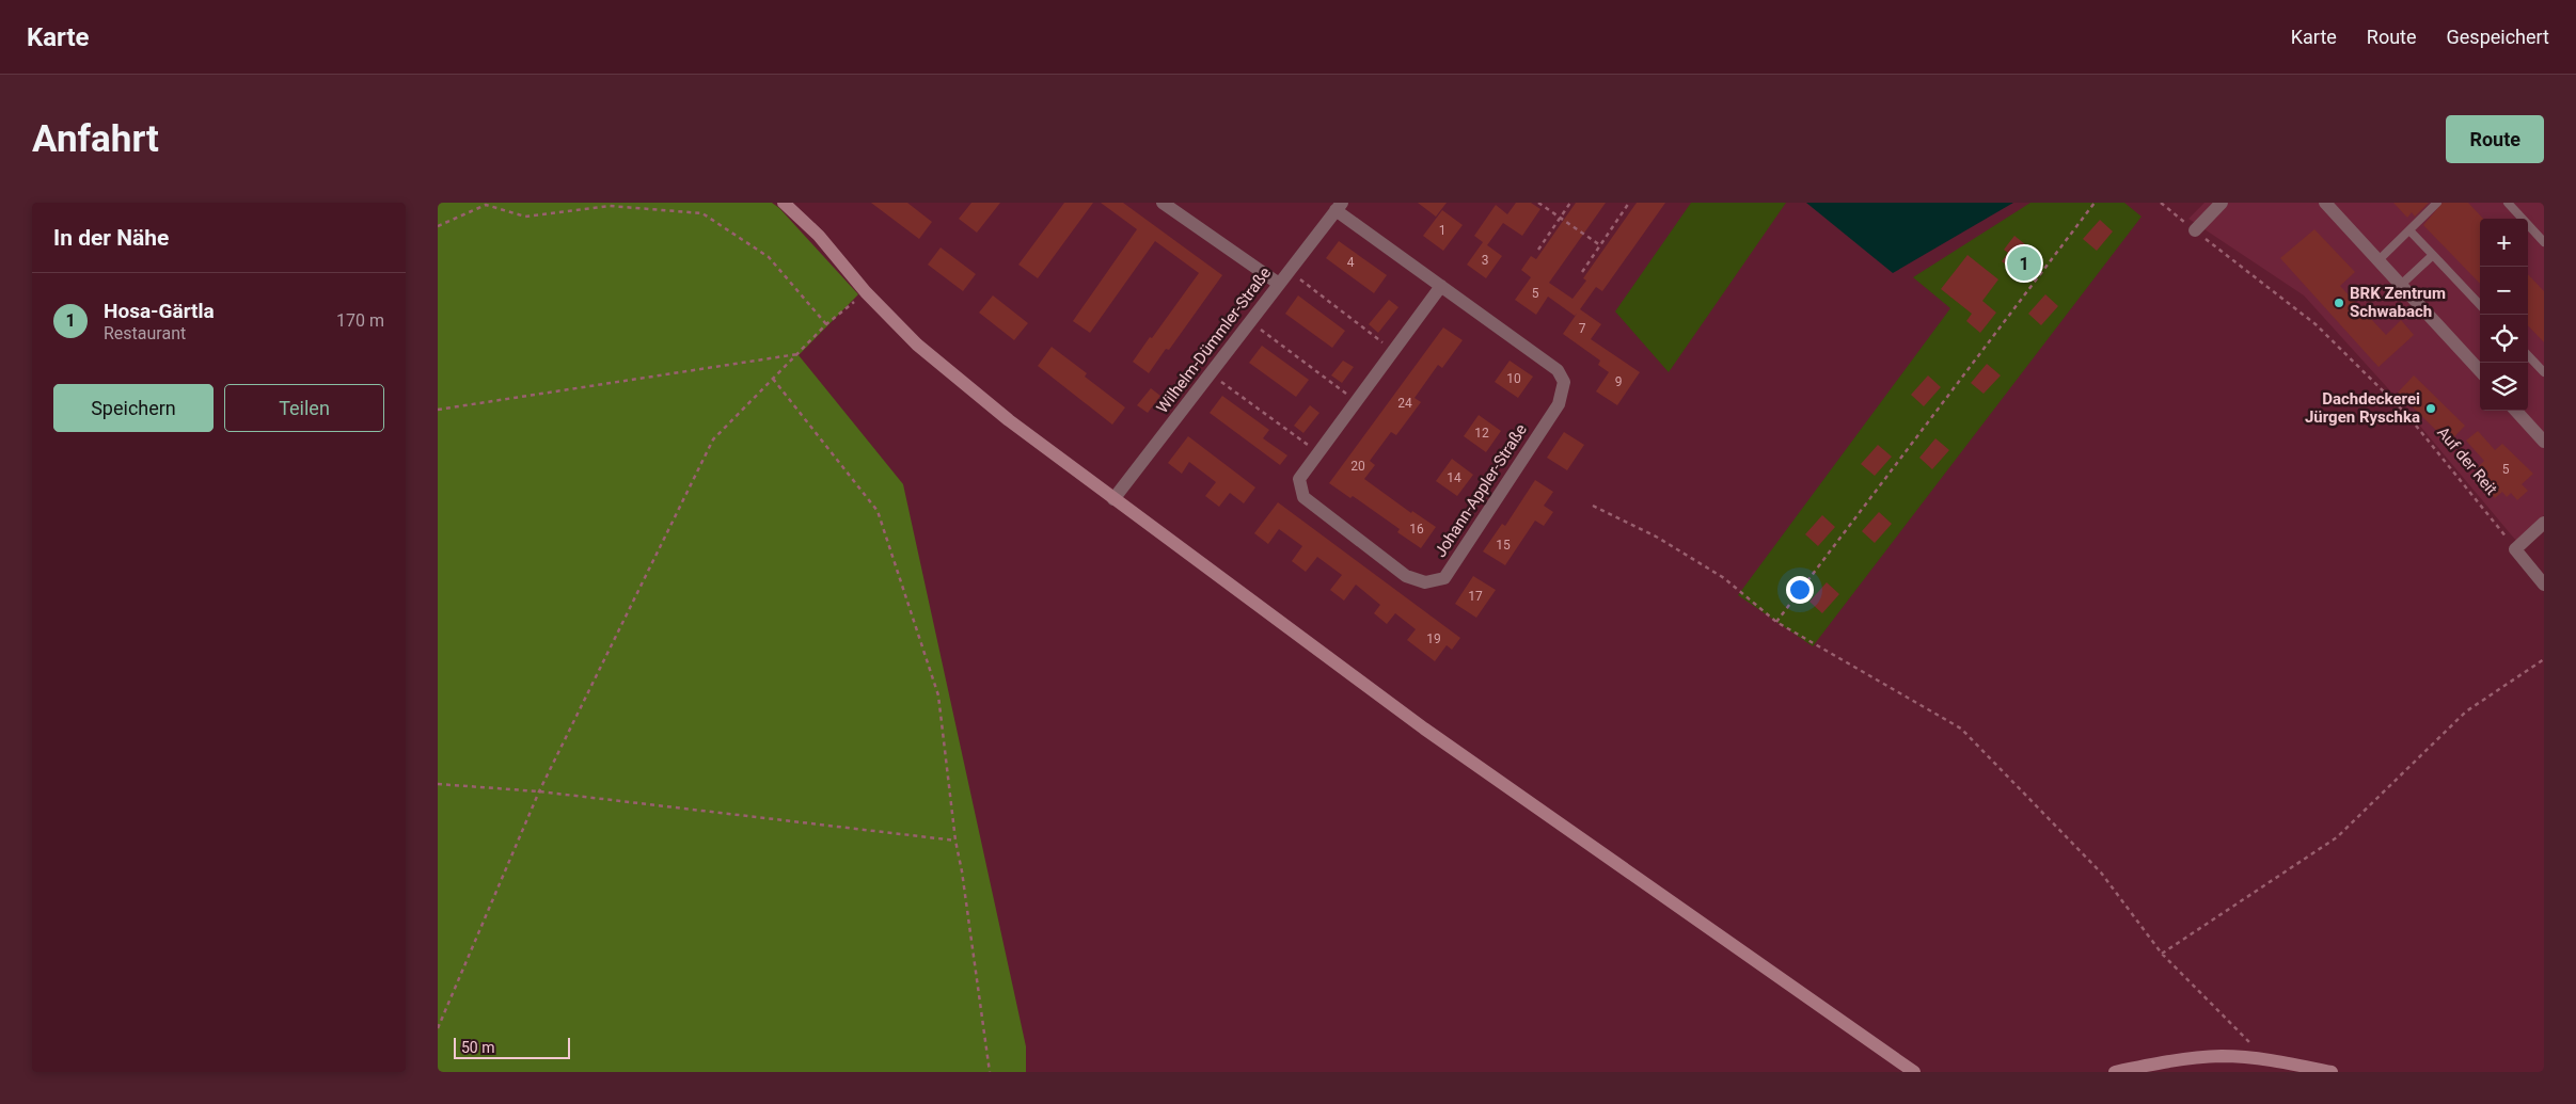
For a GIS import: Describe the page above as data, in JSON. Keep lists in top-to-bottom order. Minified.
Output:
{"streets":{"street":["Wilhelm-Dümmler-Straße","Johann-Appler-Straße"],"path":["Auf der Reit"]},"crossings":[["Wilhelm-Dümmler-Straße","Johann-Appler-Straße"]],"places":["BRK Zentrum Schwabach","Dachdeckerei Jürgen Ryschka"],"house_numbers":["1","3","4","5","7","10","9","24","12","20","5","14","16","15","17","19"],"scale_bar":"50 m","page":{"header":"Karte","nav":["Karte","Route","Gespeichert"],"buttons":["Route",["Speichern","Teilen"]],"title":"Anfahrt","heading":"In der Nähe","map_buttons":["+","−"],"pins":"1","list":[{"mark":"1","name":"Hosa-Gärtla","note":"Restaurant","value":"170 m"}],"scale":"50 m"}}
